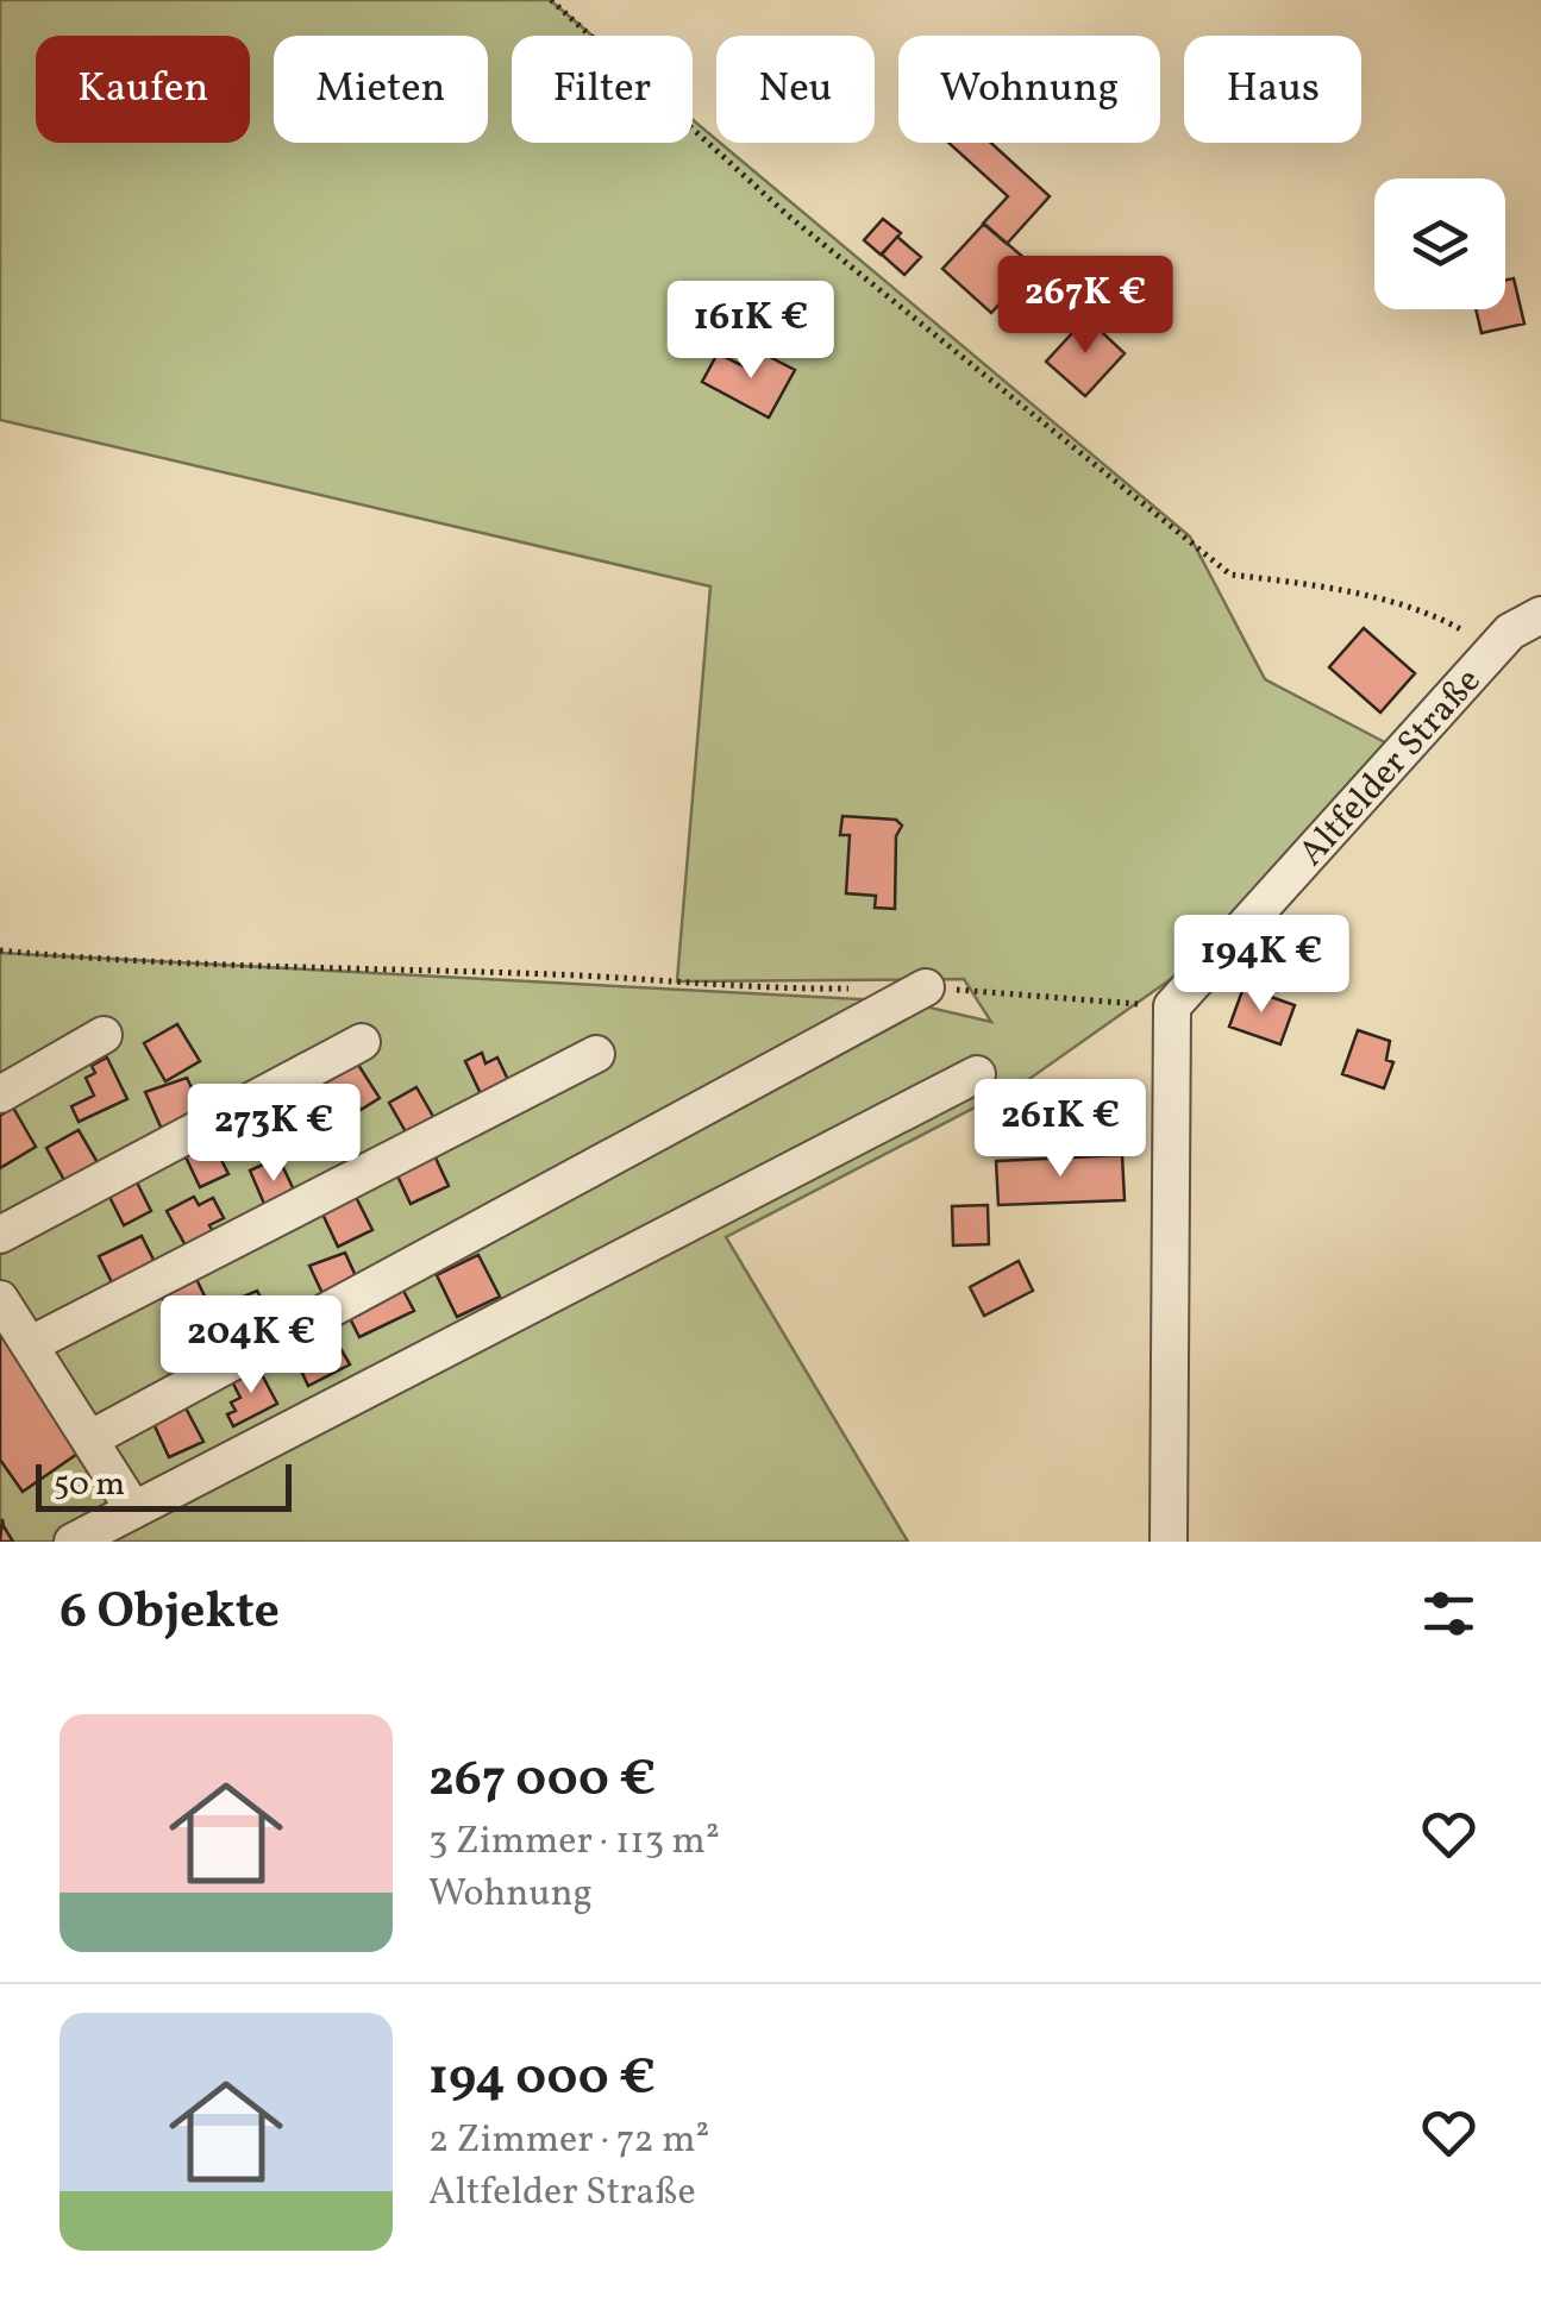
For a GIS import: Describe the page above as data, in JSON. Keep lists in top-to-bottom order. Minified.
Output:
{"streets":{"street":["Altfelder Straße"]},"scale_bar":"50 m","page":{"chip":["Kaufen","Mieten","Filter","Neu","Wohnung","Haus"],"price":["267K €","161K €","194K €","261K €","273K €","204K €"],"scale":"50 m","heading":"6 Objekte","list":[{"name":"267 000 €","note":"3 Zimmer · 113 m² · Wohnung"},{"name":"194 000 €","note":"2 Zimmer · 72 m² · Altfelder Straße"}]}}
